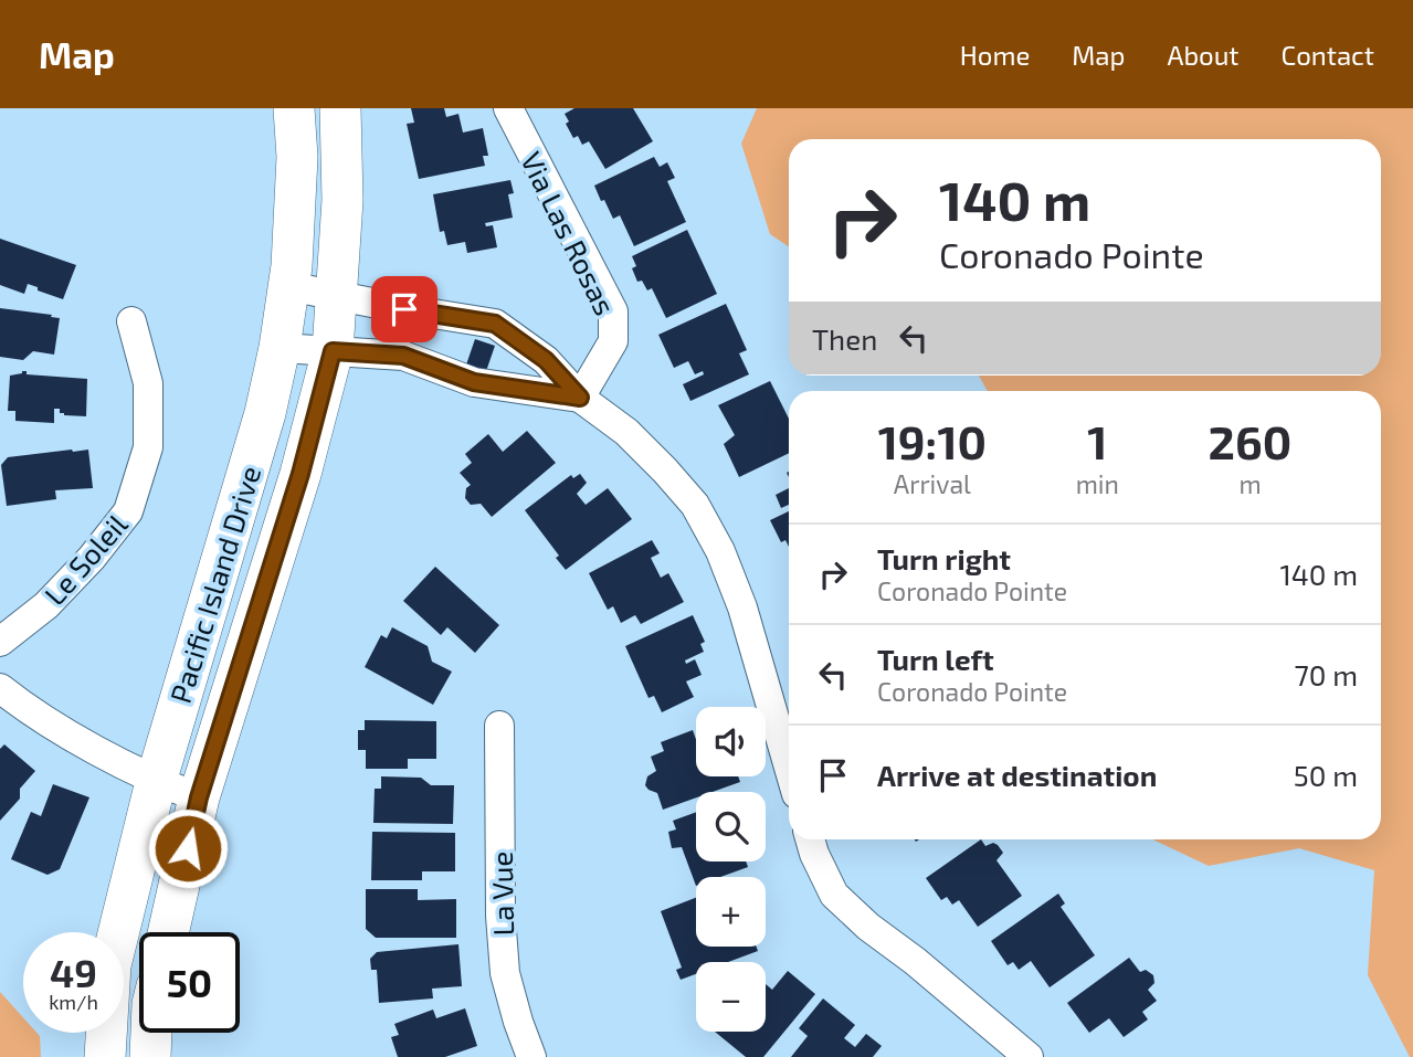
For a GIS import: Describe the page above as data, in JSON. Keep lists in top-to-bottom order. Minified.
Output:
{"streets":{"main road":["Pacific Island Drive"],"street":["Via Las Rosas","Le Soleil","La Vue"]},"page":{"header":"Map","nav":["Home","Map","About","Contact"],"turn":["140 m","Coronado Pointe"],"then":"Then","eta":["19:10","Arrival","1","min","260","m"],"list":[{"name":"Turn right","note":"Coronado Pointe","value":"140 m"},{"name":"Turn left","note":"Coronado Pointe","value":"70 m"},{"name":"Arrive at destination","value":"50 m"}],"map_buttons":["+","−"],"speed":"49 km/h","limit":"50"}}
